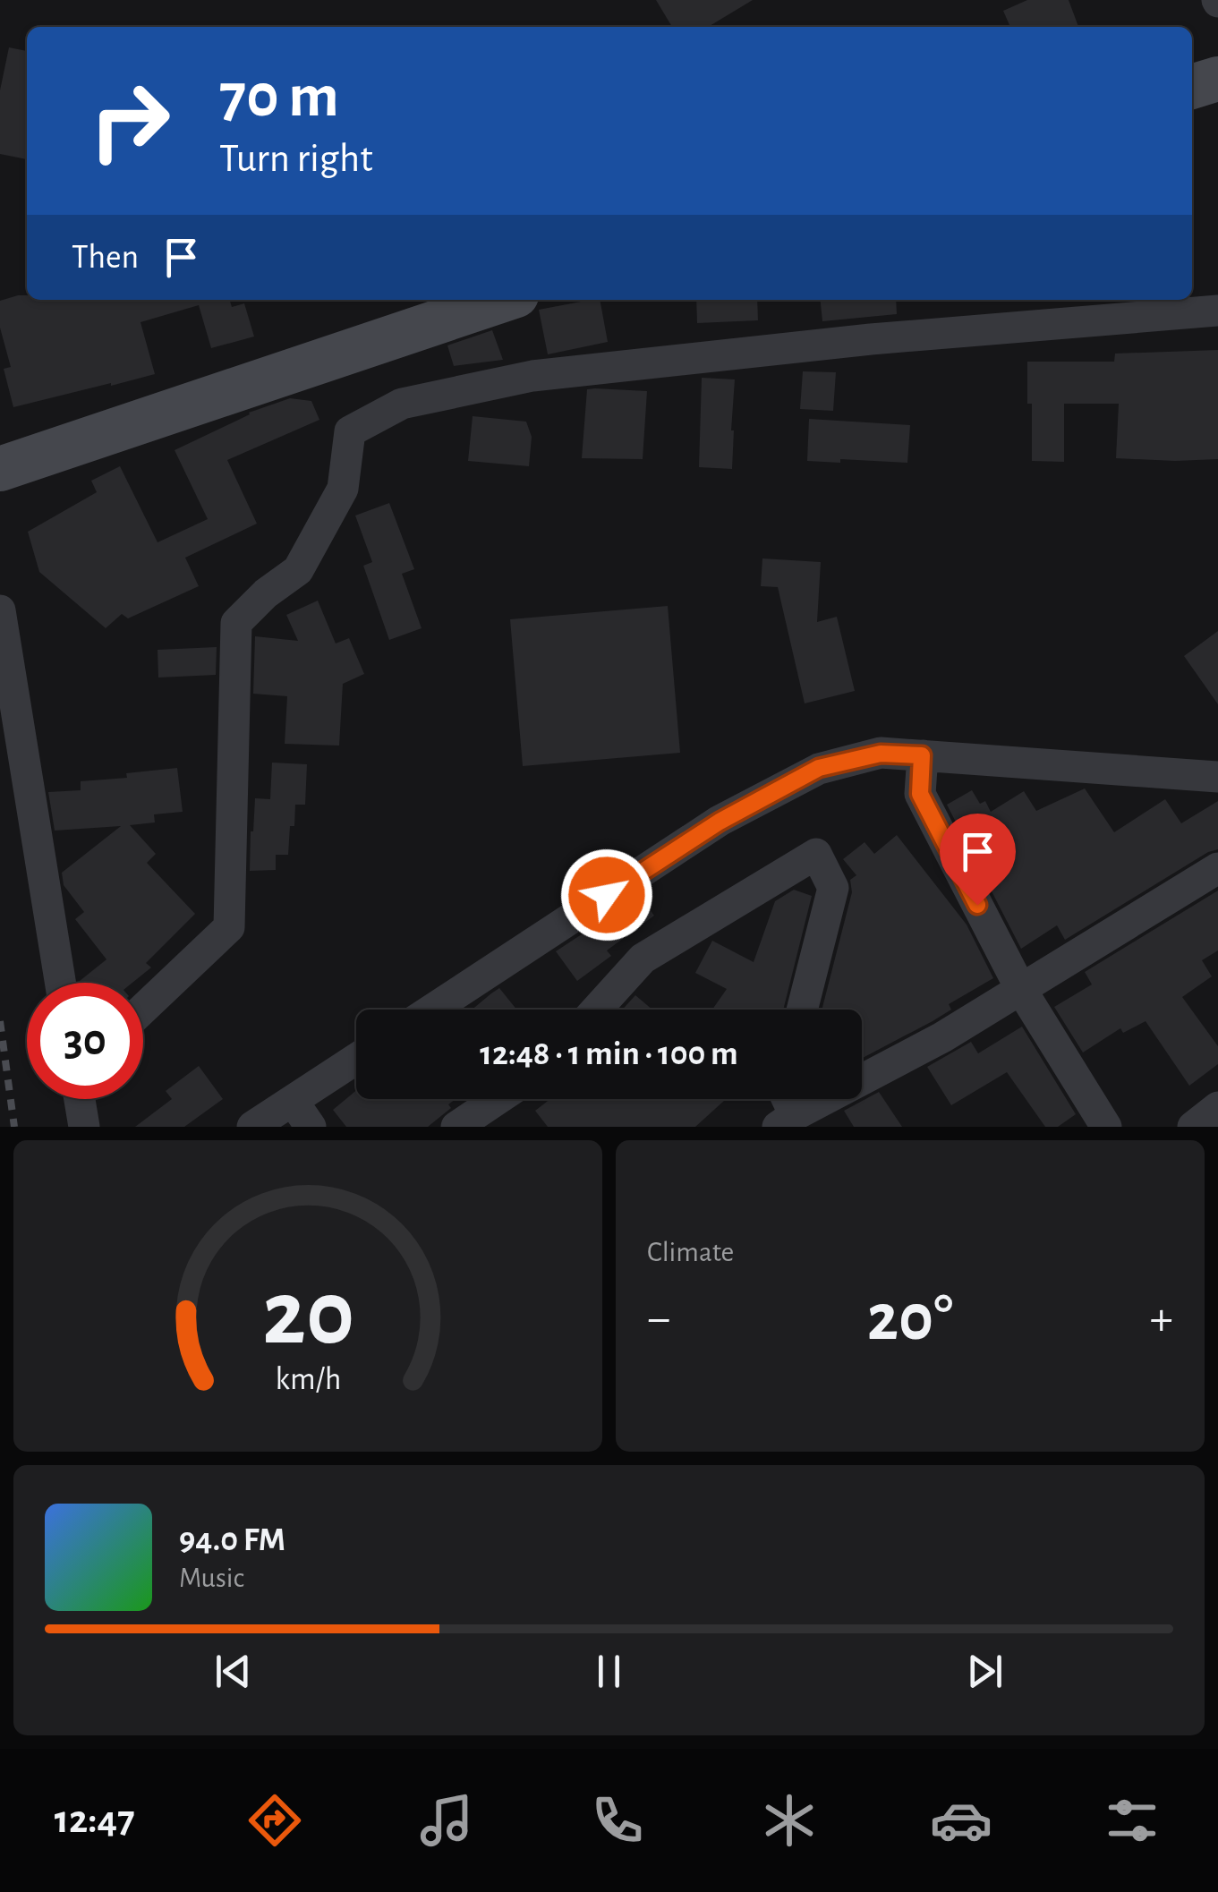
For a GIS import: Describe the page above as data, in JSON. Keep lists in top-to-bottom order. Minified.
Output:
{"page":{"turn":["70 m","Turn right"],"then":"Then","limit":"30","trip":"12:48 · 1 min · 100 m","tile":"Climate","heat":["−","20°","+"],"song":["94.0 FM","Music"],"tabs":"12:47","gauge":["20","km/h"]}}
